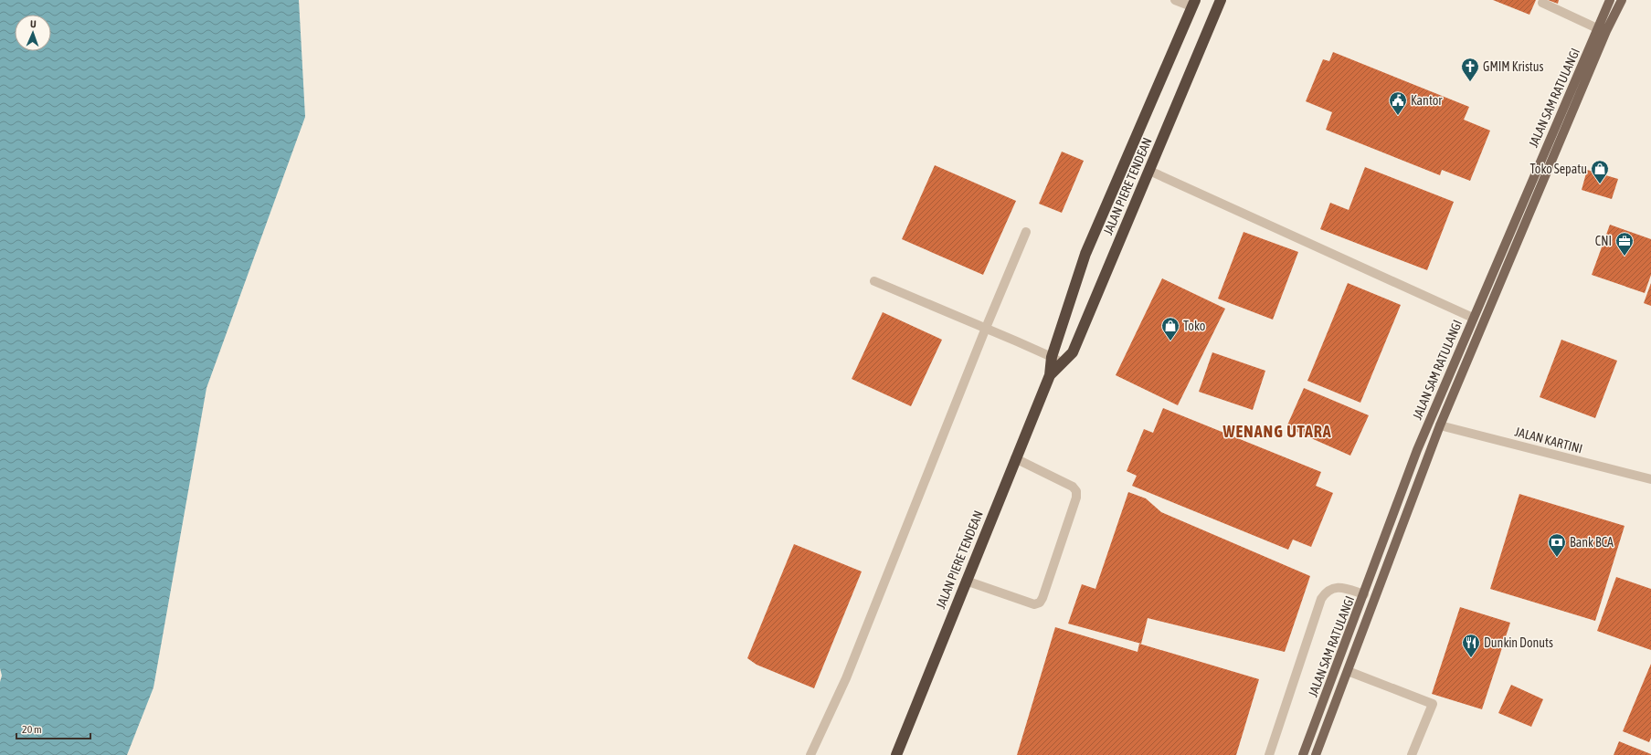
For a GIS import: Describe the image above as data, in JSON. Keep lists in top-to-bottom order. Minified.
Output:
{"streets":{"highway":["JALAN PIERE TENDEAN"],"main road":["JALAN SAM RATULANGI"],"street":["JALAN KARTINI"]},"crossings":[["JALAN SAM RATULANGI","JALAN KARTINI"]],"districts":["WENANG UTARA"],"places":{"church":["GMIM Kristus"],"public building":["Kantor"],"shop":["Toko Sepatu","Toko"],"office":["CNI"],"bank":["Bank BCA"],"restaurant":["Dunkin Donuts"]},"scale_bar":"20 m","north":"top"}
